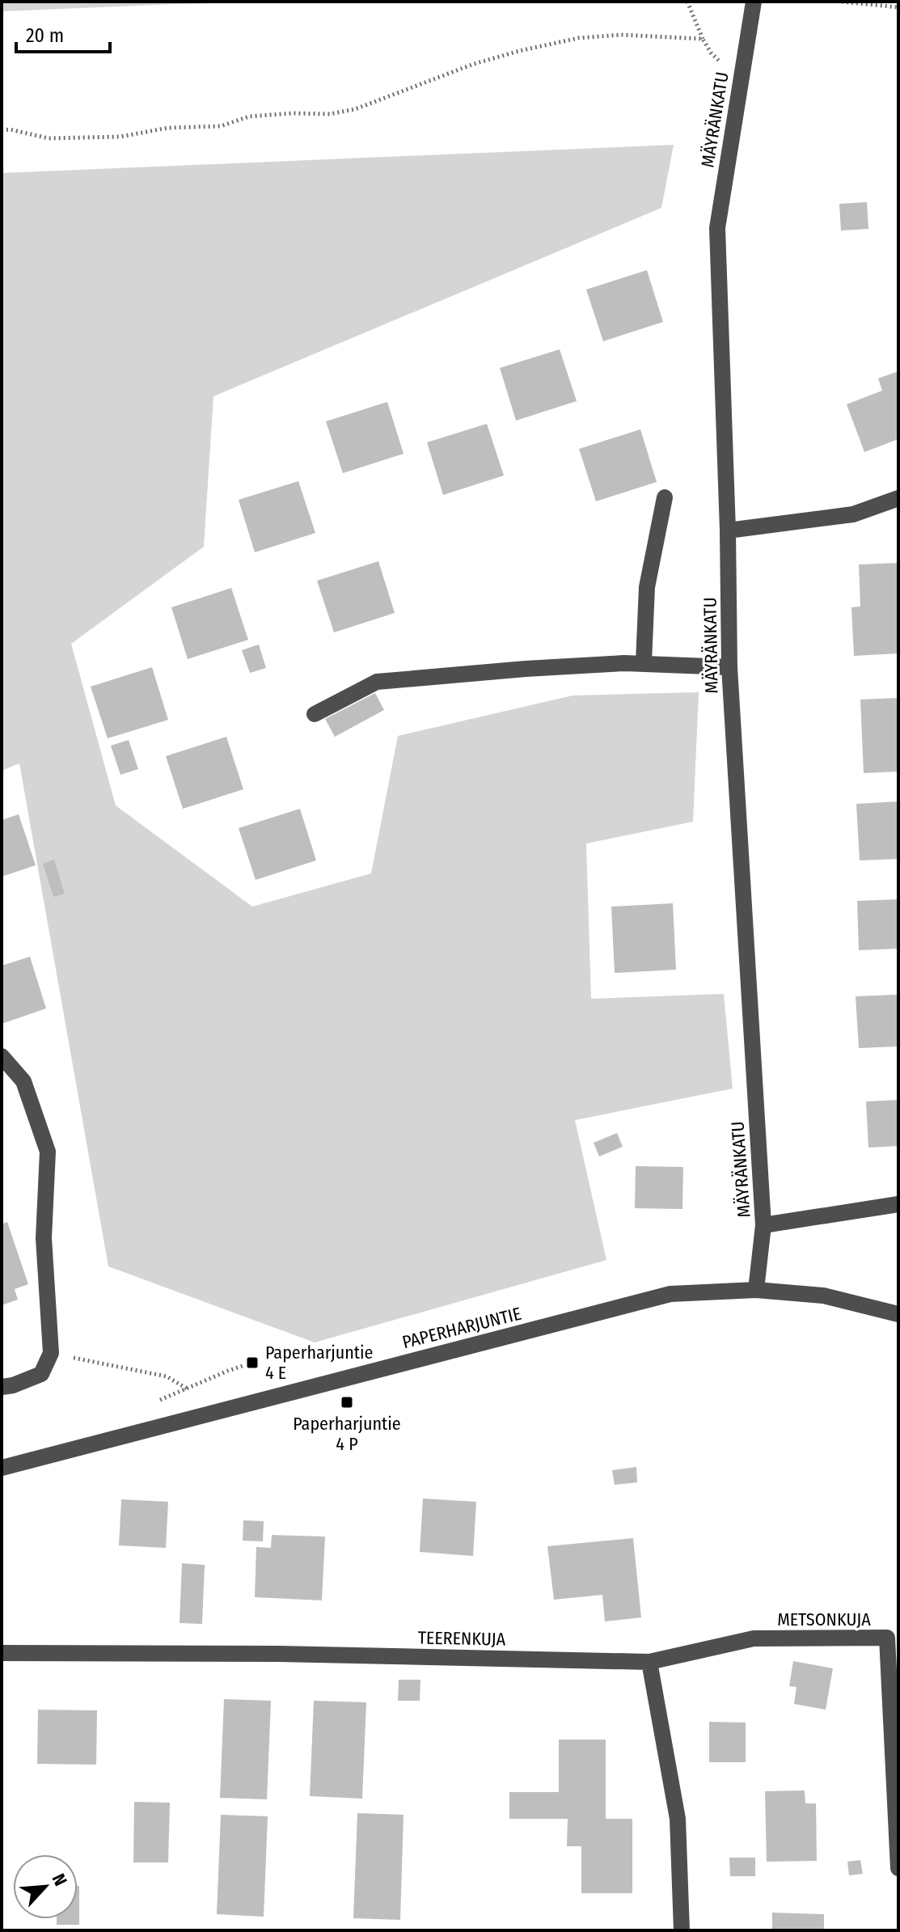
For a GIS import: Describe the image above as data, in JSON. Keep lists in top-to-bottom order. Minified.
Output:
{"streets":{"street":["MÄYRÄNKATU","PAPERHARJUNTIE","METSONKUJA","TEERENKUJA"]},"crossings":[["MÄYRÄNKATU","PAPERHARJUNTIE"],["METSONKUJA","TEERENKUJA"]],"places":{"transit":["Paperharjuntie 4 E","Paperharjuntie 4 P"]},"scale_bar":"20 m","north":"top right"}
